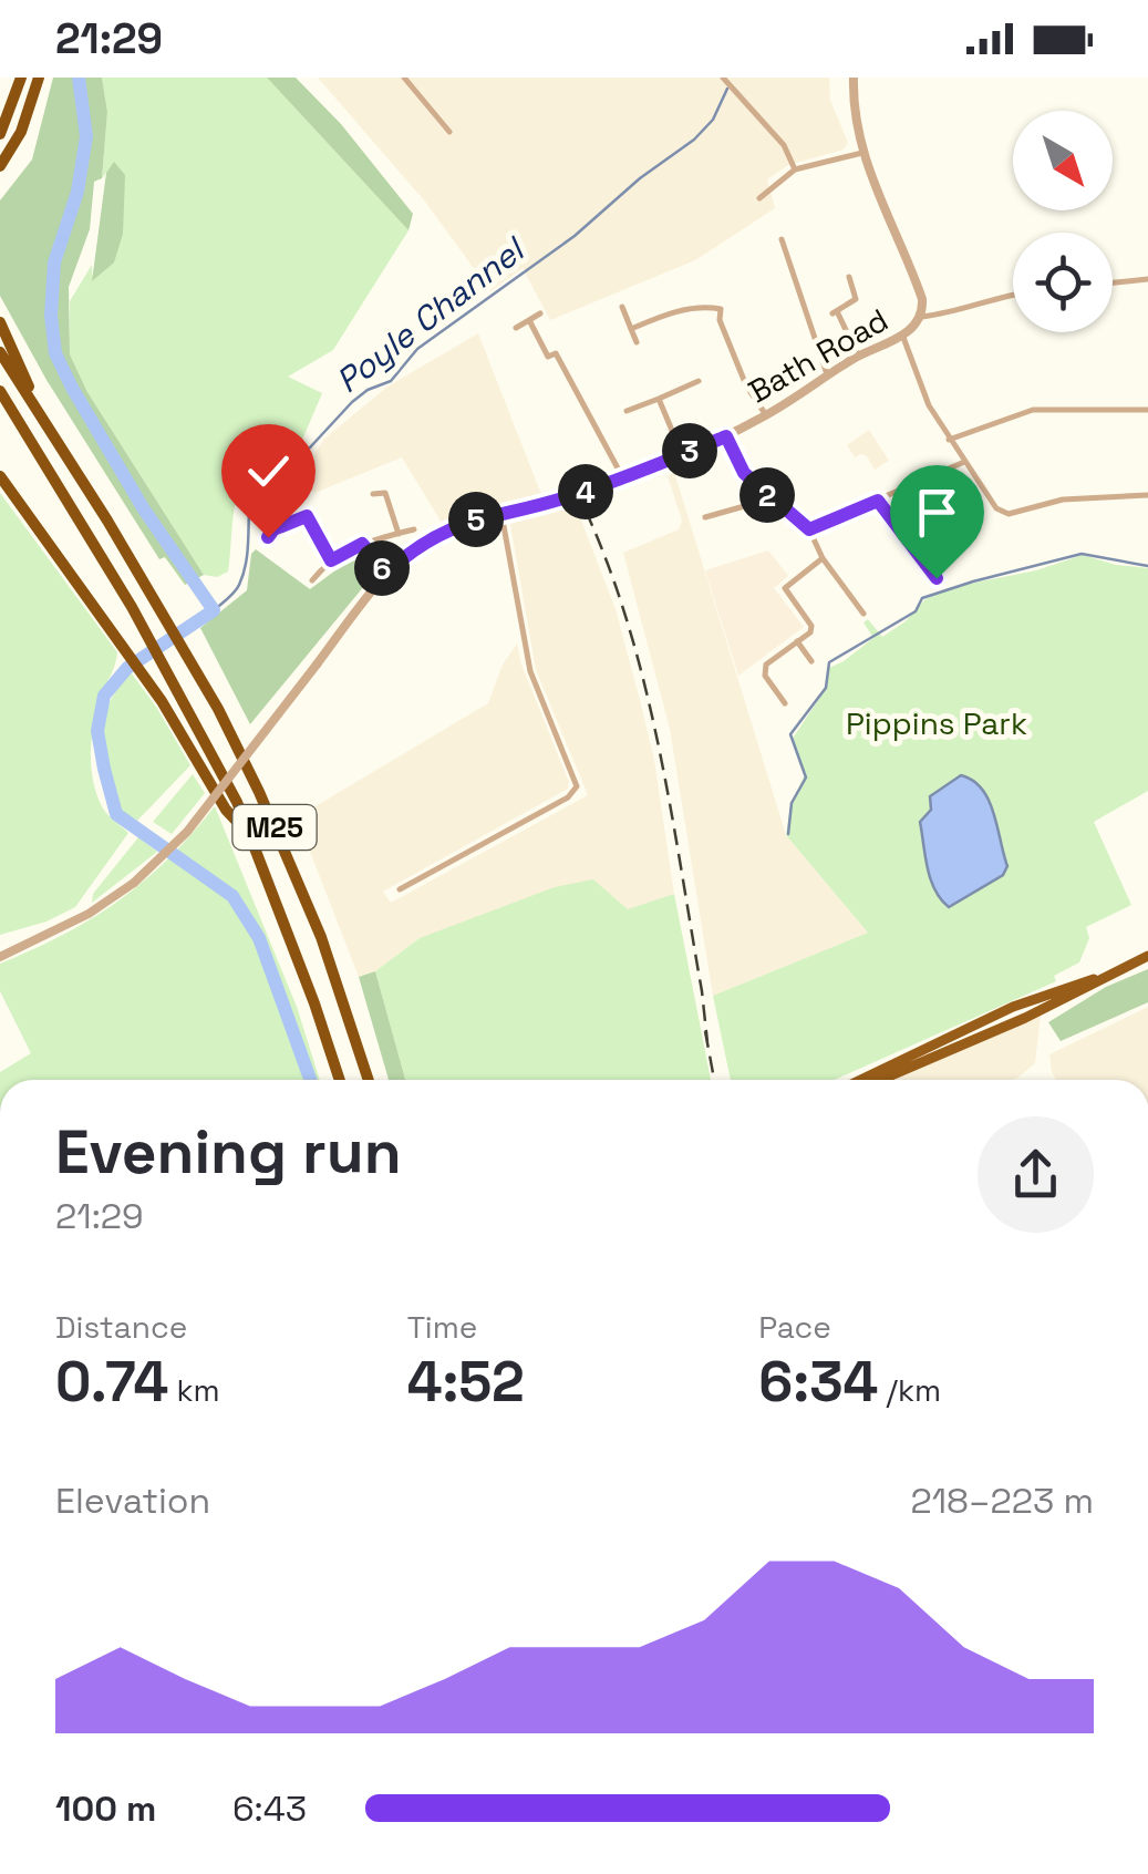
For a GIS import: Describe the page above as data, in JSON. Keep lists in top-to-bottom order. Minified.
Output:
{"streets":{"highway":["M25"],"street":["Bath Road"]},"water":["Poyle Channel"],"parks":["Pippins Park"],"north":"bottom right","page":{"status":"21:29","pins":["3","4","2","5","6"],"heading":["Evening run","21:29"],"stats":[["Distance","0.74 km"],["Time","4:52"],["Pace","6:34 /km"]],"chart":["Elevation","218–223 m"],"list":[{"name":"100 m","note":"6:43"}]}}
